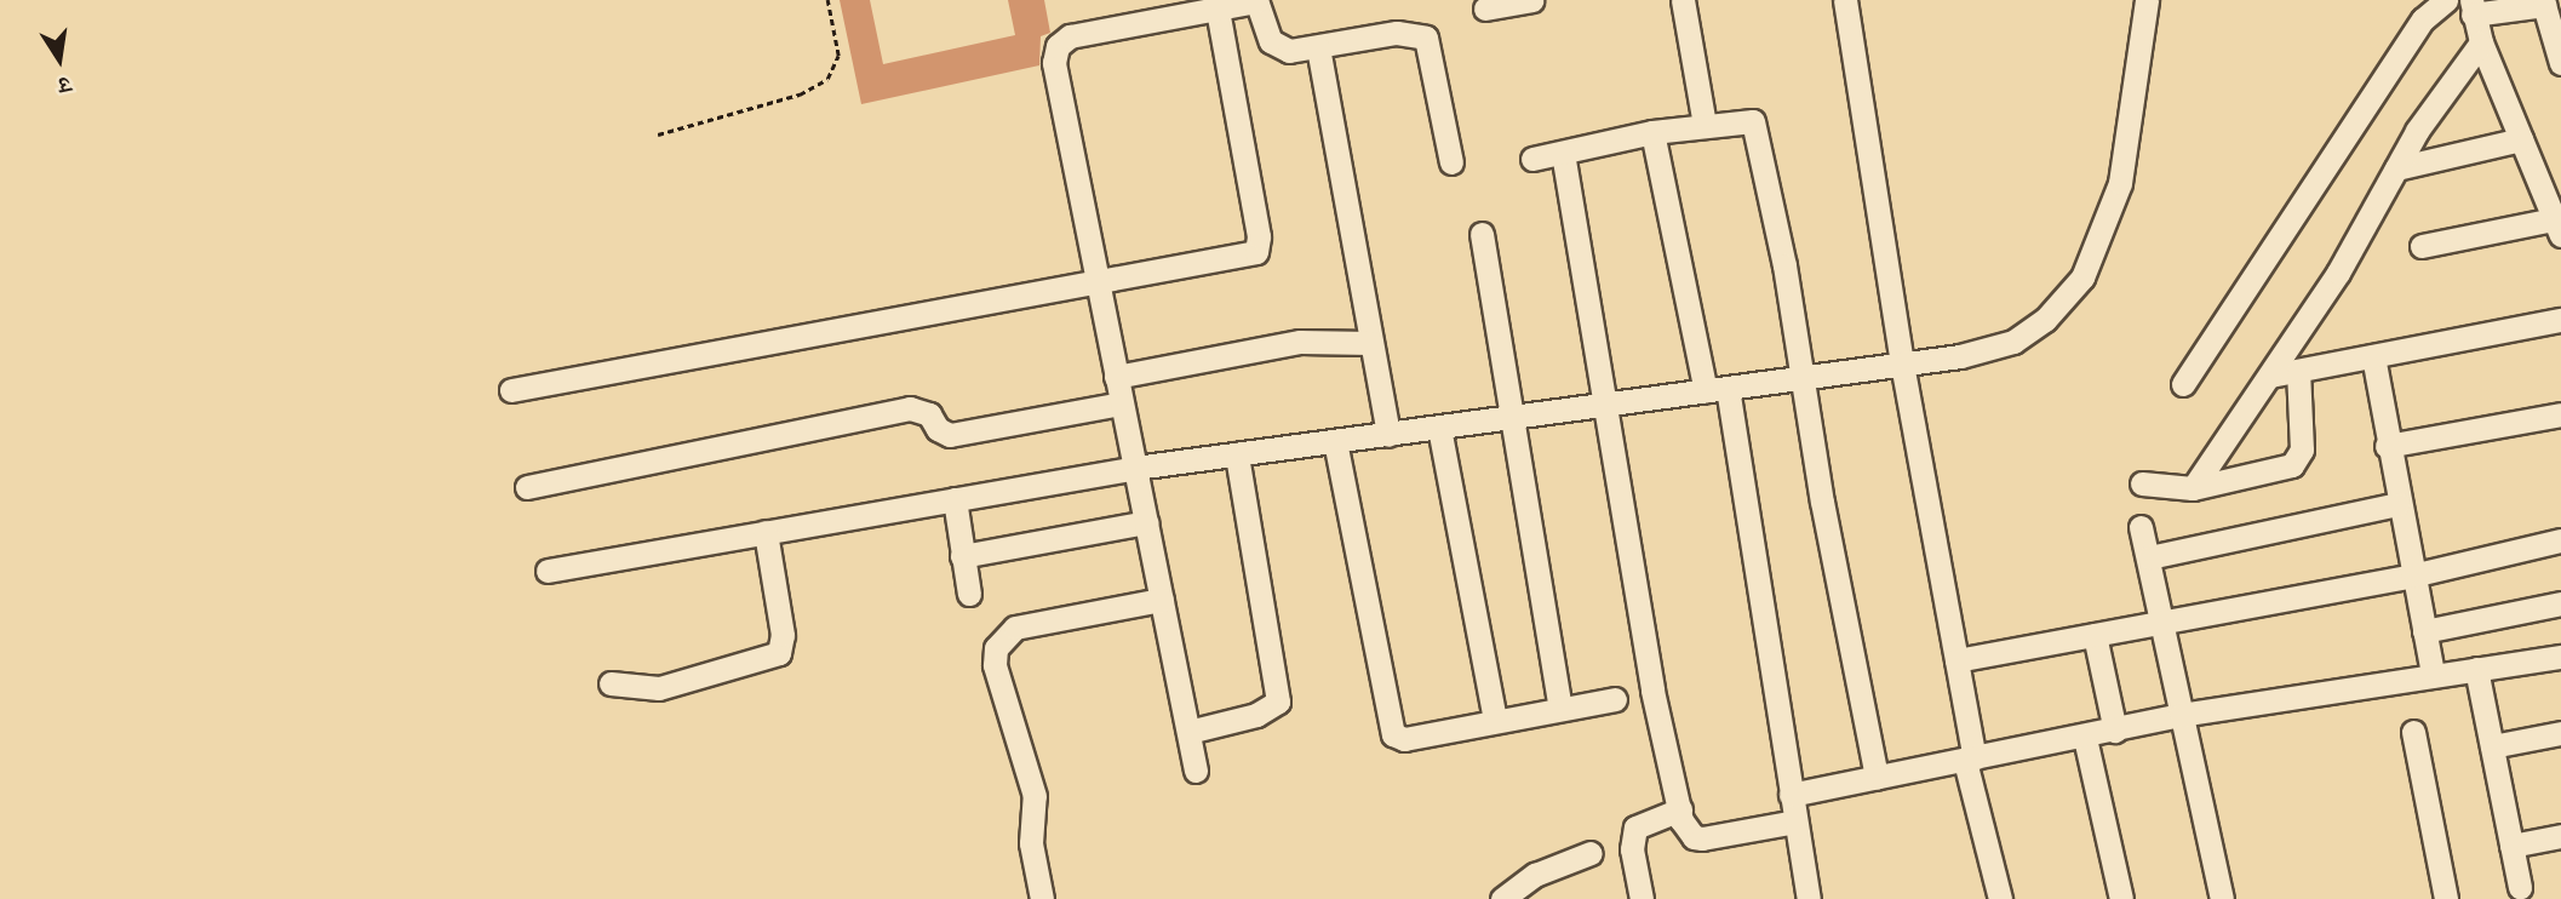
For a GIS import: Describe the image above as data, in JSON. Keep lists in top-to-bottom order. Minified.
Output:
{"north":"bottom"}
